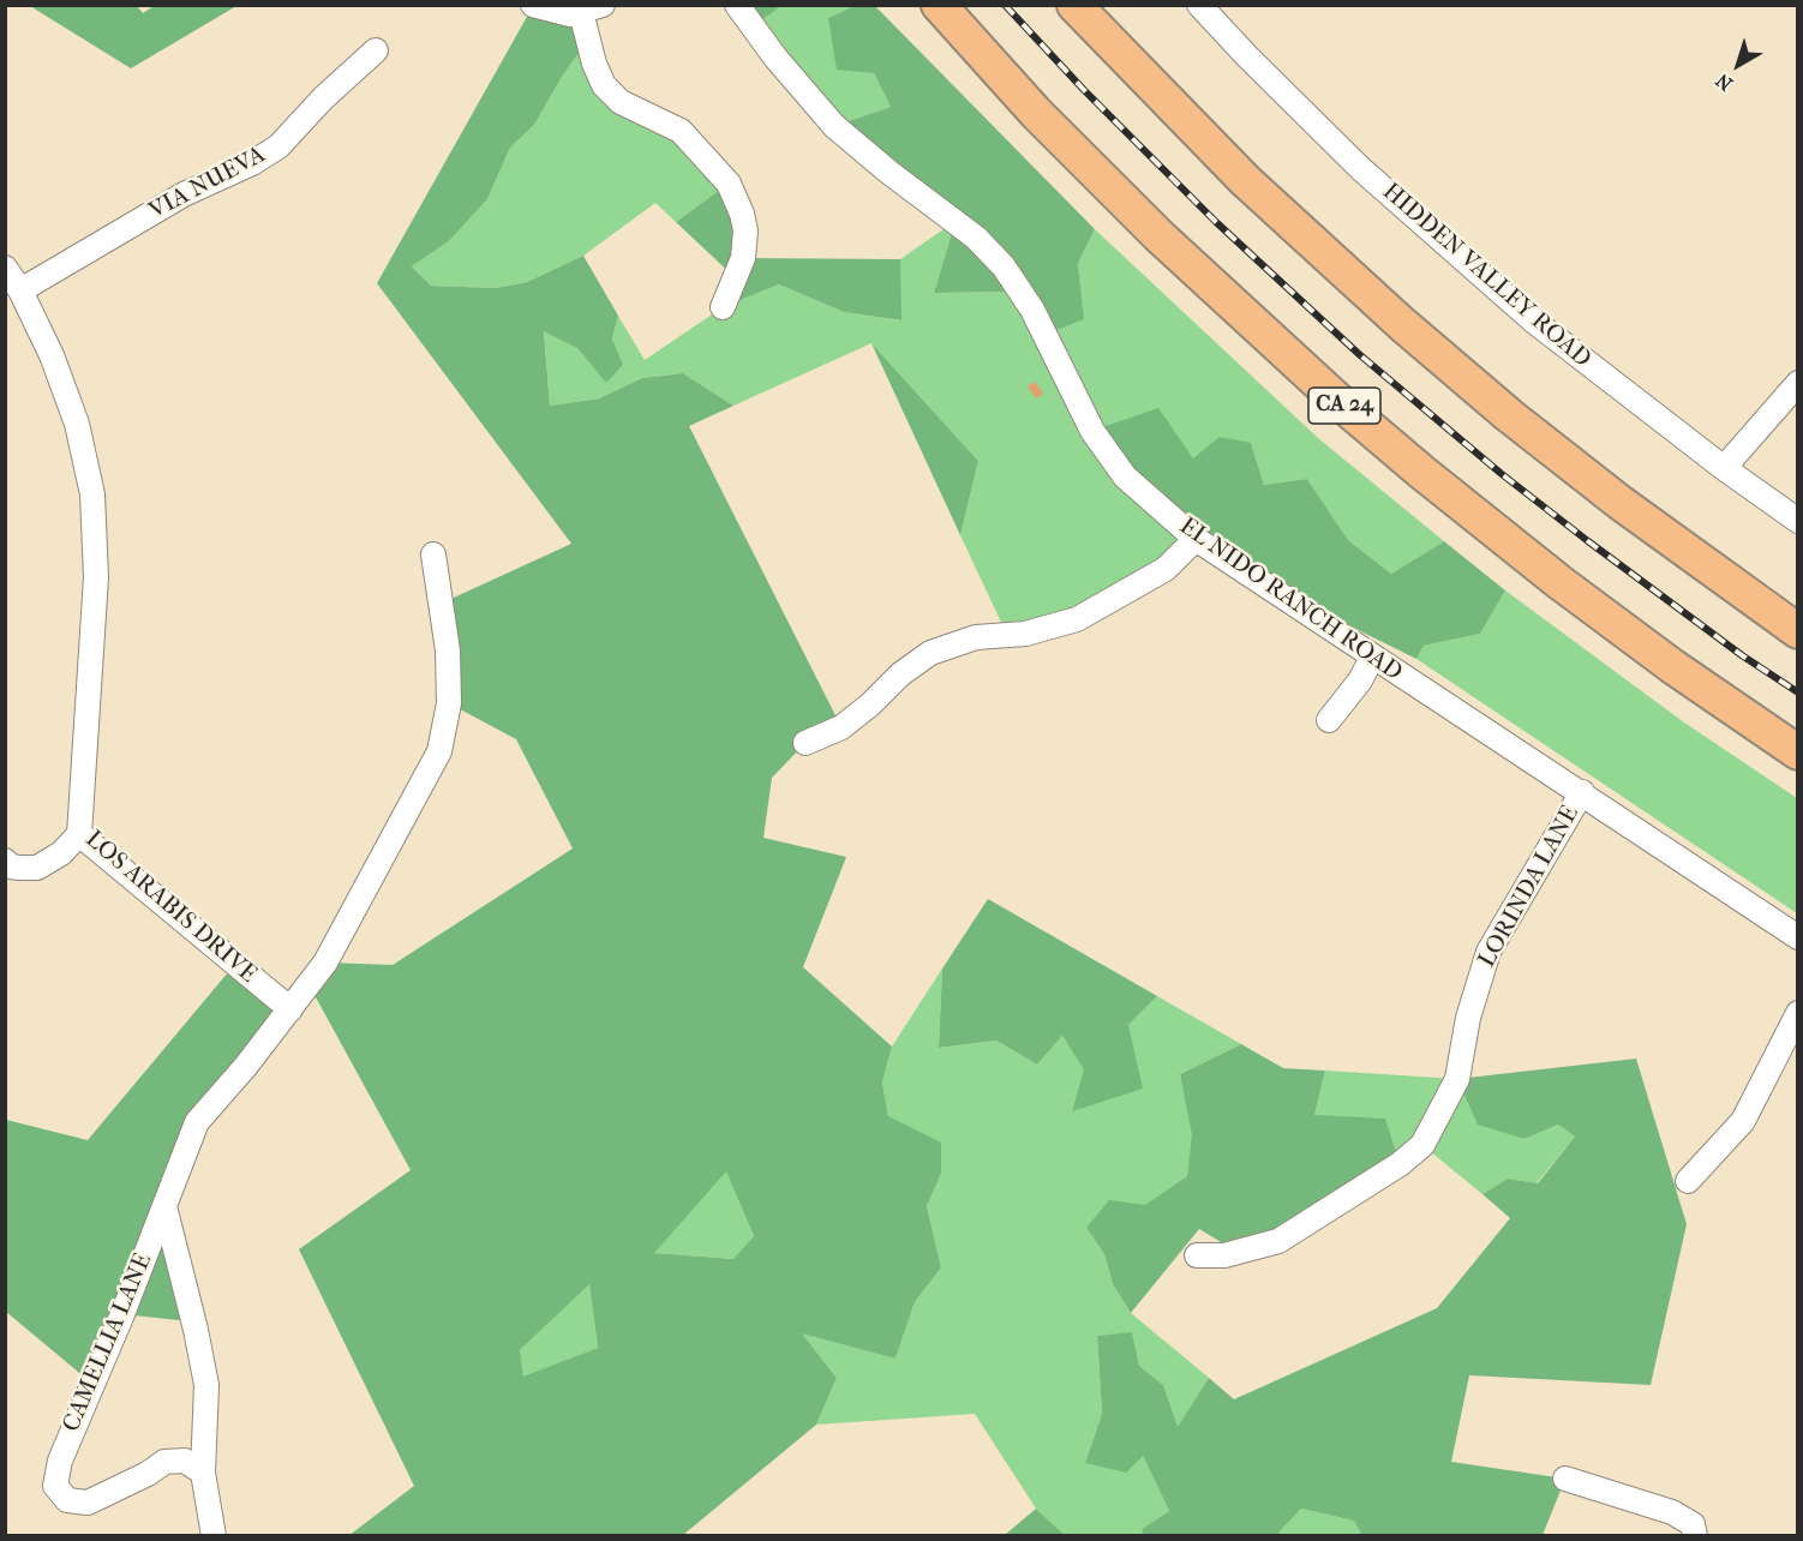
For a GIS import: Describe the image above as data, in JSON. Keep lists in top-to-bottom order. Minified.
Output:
{"streets":{"highway":["CA 24"],"street":["VIA NUEVA","HIDDEN VALLEY ROAD","EL NIDO RANCH ROAD","LORINDA LANE","LOS ARABIS DRIVE","CAMELLIA LANE"]},"crossings":[["VIA NUEVA","LOS ARABIS DRIVE"],["EL NIDO RANCH ROAD","LORINDA LANE"],["LOS ARABIS DRIVE","CAMELLIA LANE"]],"north":"bottom left"}
